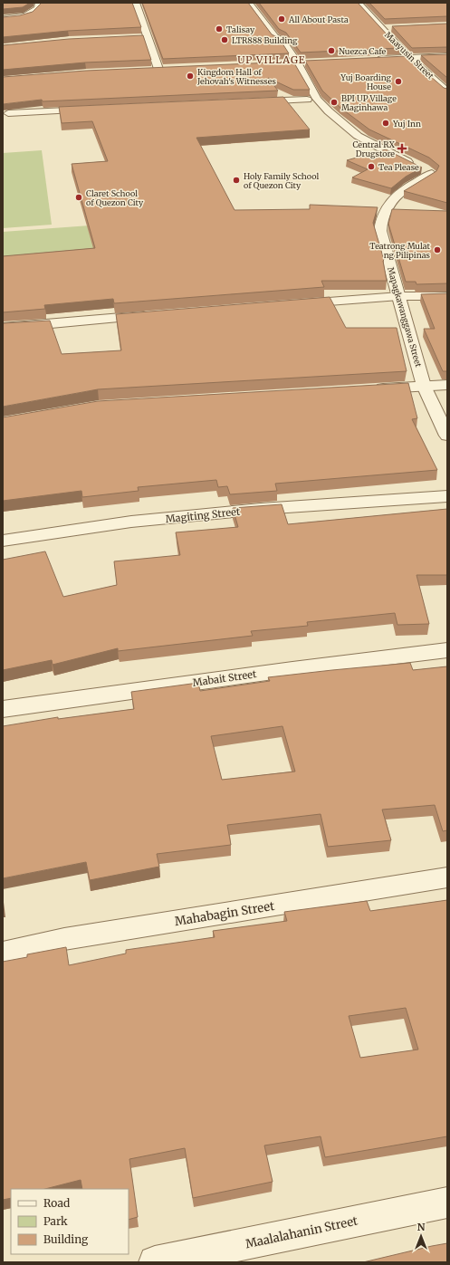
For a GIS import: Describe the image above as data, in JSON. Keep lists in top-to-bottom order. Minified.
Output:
{"streets":{"street":["Maayusin Street","Mapagkawanggawa Street","Magiting Street","Mabait Street","Mahabagin Street","Maalalahanin Street"]},"districts":["UP VILLAGE"],"places":{"other":["All About Pasta","Talisay","LTR888 Building","Nuezca Cafe","Kingdom Hall of Jehovah's Witnesses","Yuj Boarding House","BPI UP Village Maginhawa","Yuj Inn","Tea Please","Holy Family School of Quezon City","Claret School of Quezon City","Teatrong Mulat ng Pilipinas"],"health":["Central RX Drugstore"]},"legend":["Road","Park","Building"],"north":"top"}
